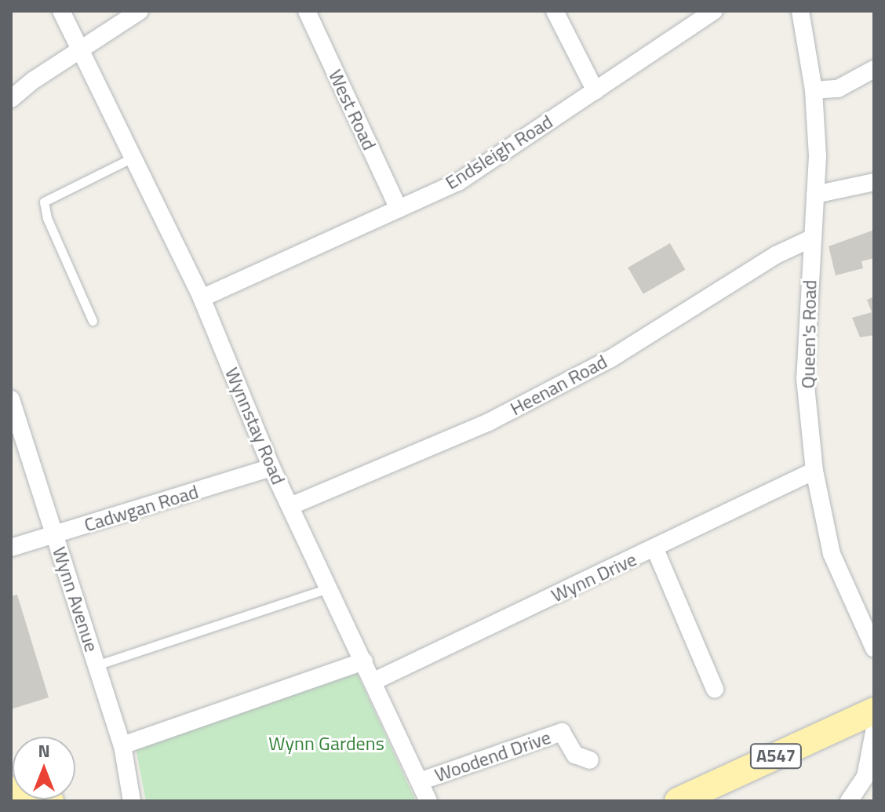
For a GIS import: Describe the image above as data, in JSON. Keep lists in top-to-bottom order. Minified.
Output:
{"streets":{"main road":["A547"],"street":["West Road","Endsleigh Road","Queen's Road","Heenan Road","Wynnstay Road","Cadwgan Road","Wynn Drive","Wynn Avenue","Woodend Drive"]},"crossings":[["West Road","Endsleigh Road"],["Endsleigh Road","Wynnstay Road"],["Queen's Road","Heenan Road"],["Queen's Road","Wynn Drive"],["Heenan Road","Wynnstay Road"],["Wynnstay Road","Cadwgan Road"],["Wynnstay Road","Wynn Drive"],["Wynnstay Road","Woodend Drive"],["Cadwgan Road","Wynn Avenue"]],"parks":["Wynn Gardens"],"north":"top"}
